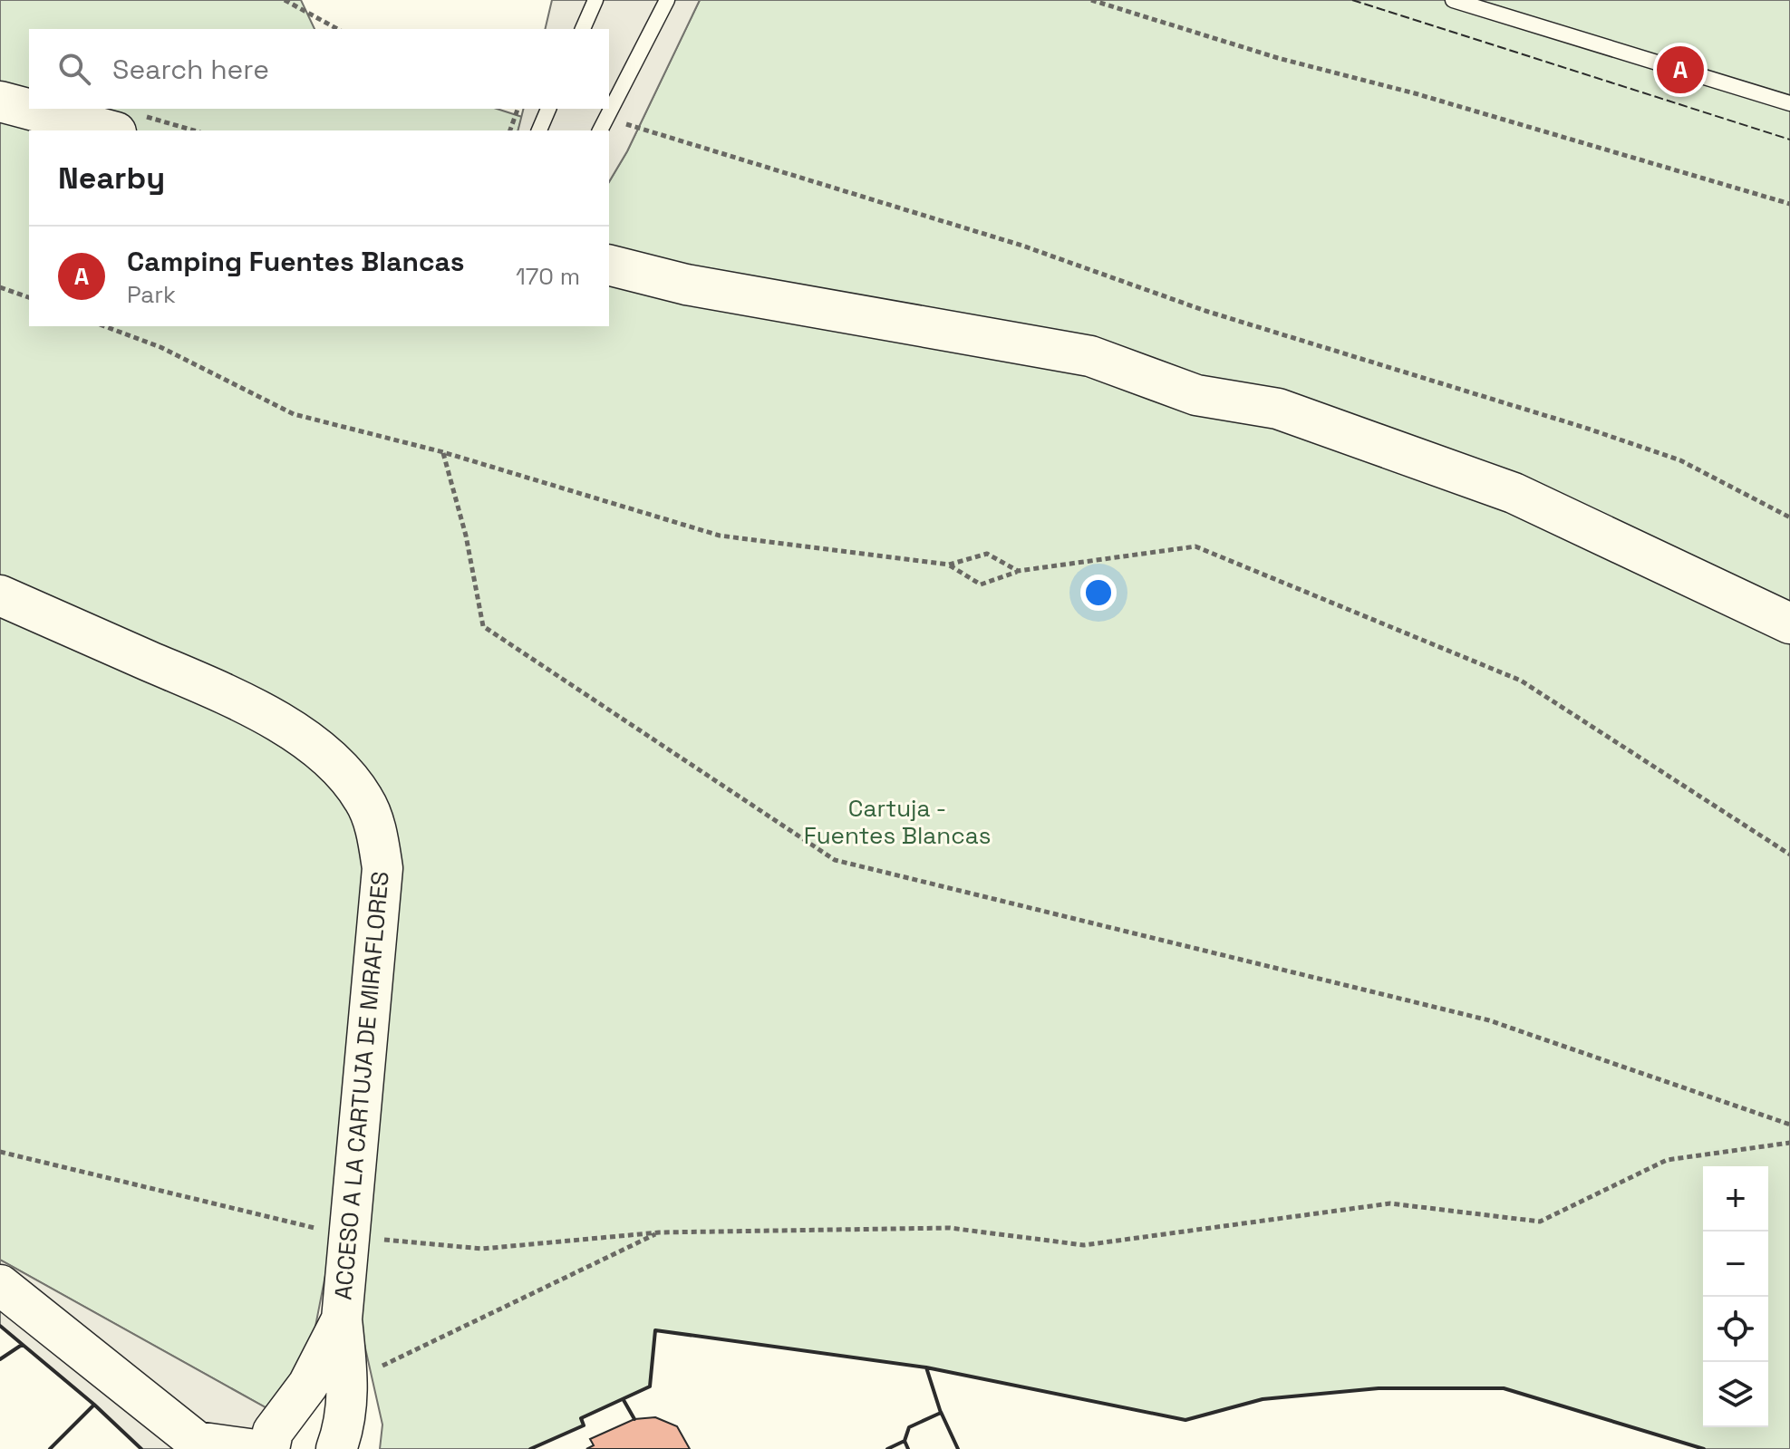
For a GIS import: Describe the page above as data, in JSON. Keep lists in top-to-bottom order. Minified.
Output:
{"streets":{"street":["ACCESO A LA CARTUJA DE MIRAFLORES"]},"parks":["Cartuja - Fuentes Blancas"],"page":{"search":"Search here","pins":"A","heading":"Nearby","list":[{"mark":"A","name":"Camping Fuentes Blancas","note":"Park","value":"170 m"}],"map_buttons":["+","−"]}}
